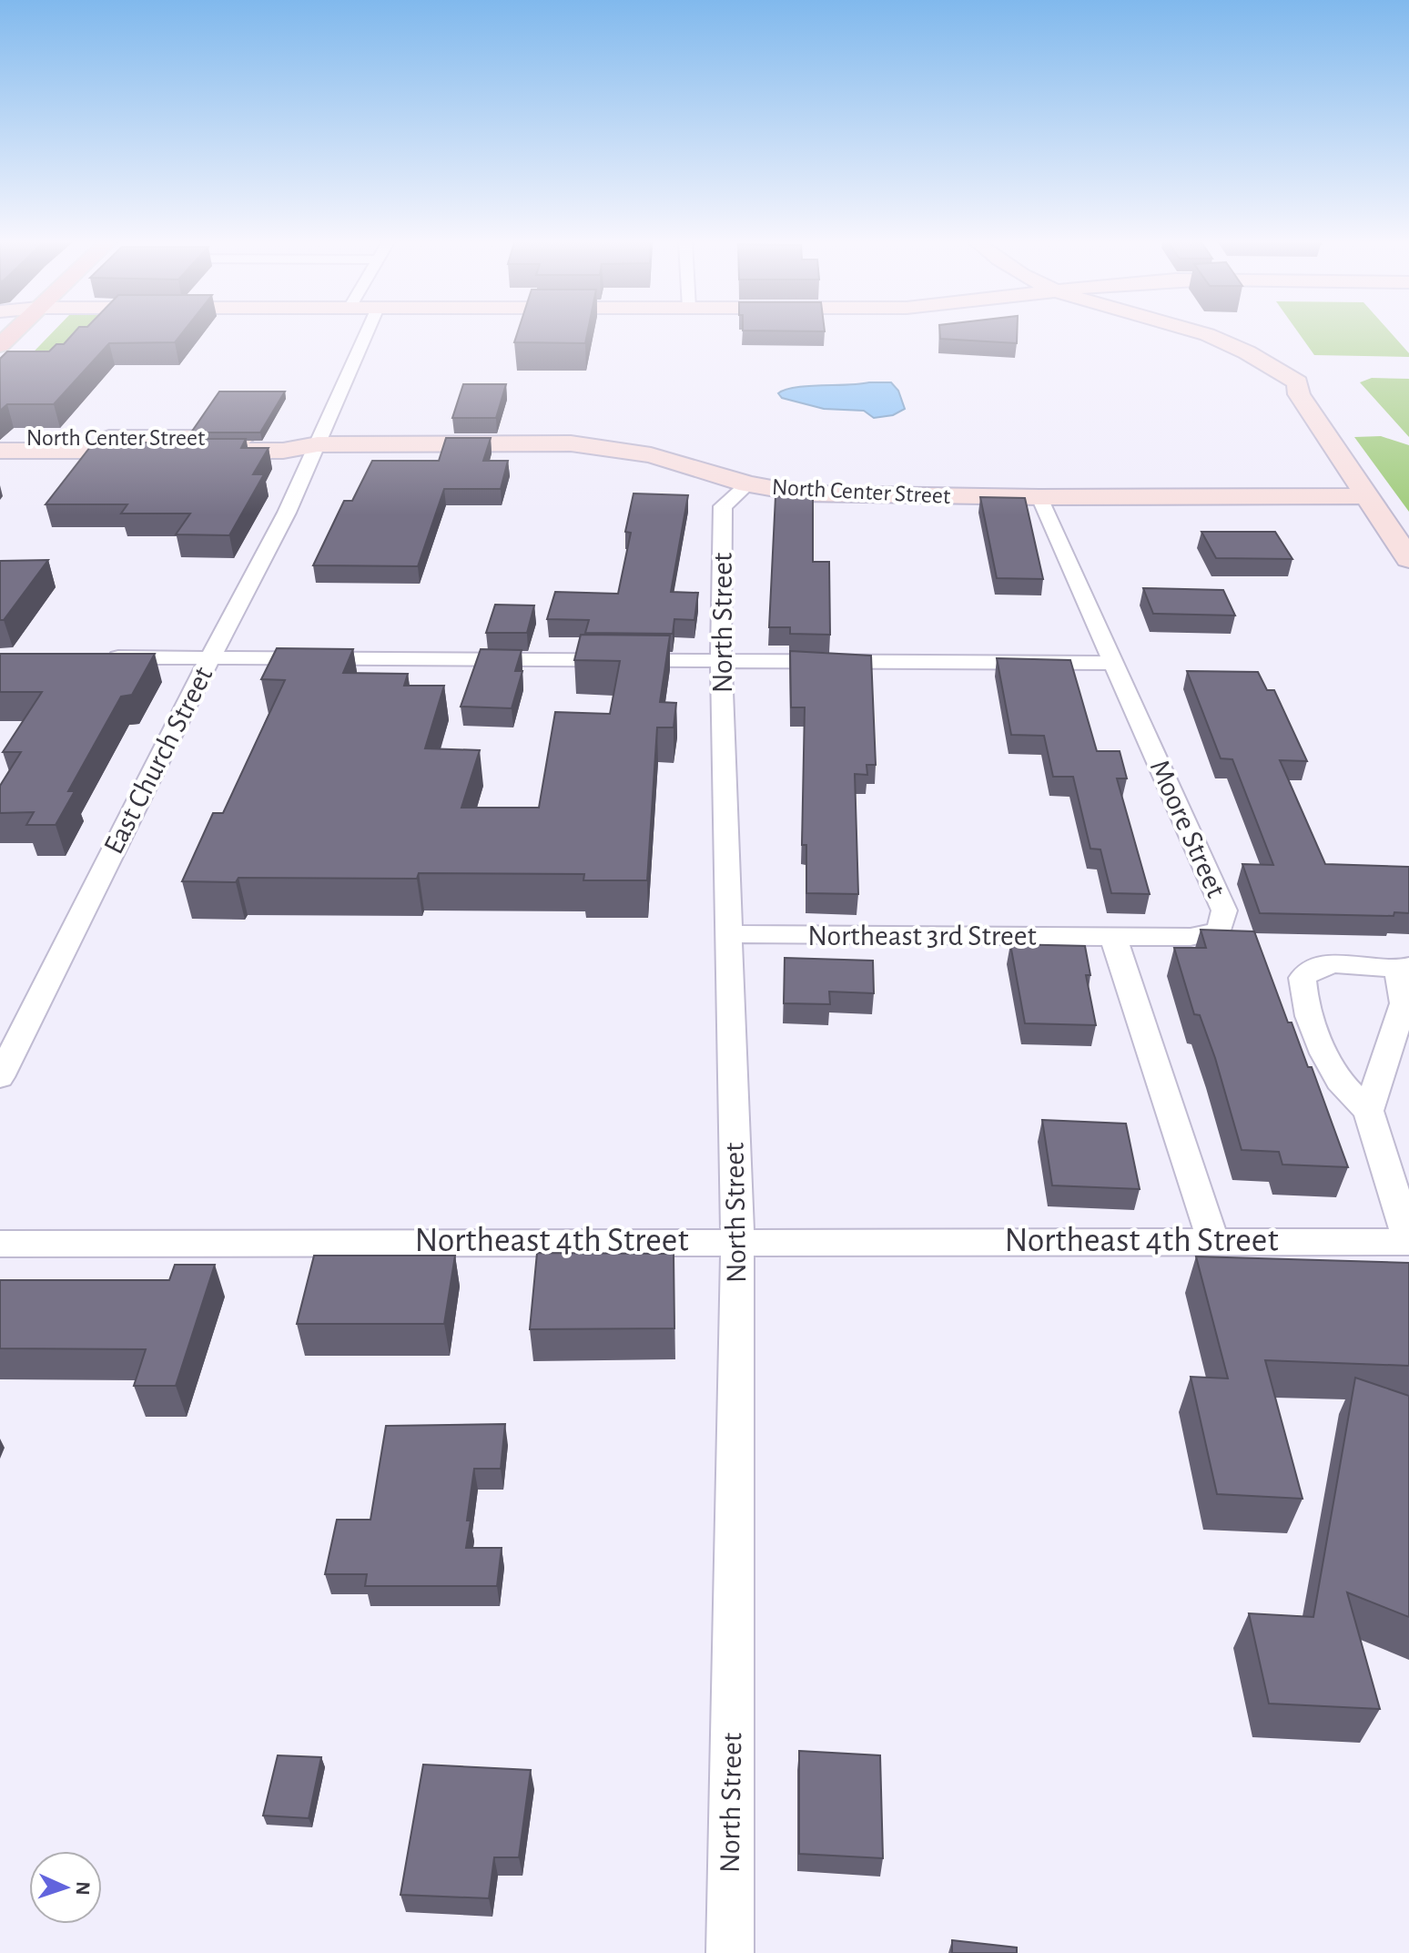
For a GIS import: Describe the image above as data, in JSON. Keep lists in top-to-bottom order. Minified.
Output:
{"streets":{"street":["North Center Street","North Street","East Church Street","Moore Street","Northeast 3rd Street","Northeast 4th Street"]},"crossings":[["North Center Street","North Street"],["North Center Street","East Church Street"],["North Center Street","Moore Street"],["North Street","Northeast 3rd Street"],["North Street","Northeast 4th Street"],["Moore Street","Northeast 3rd Street"]],"north":"right"}
